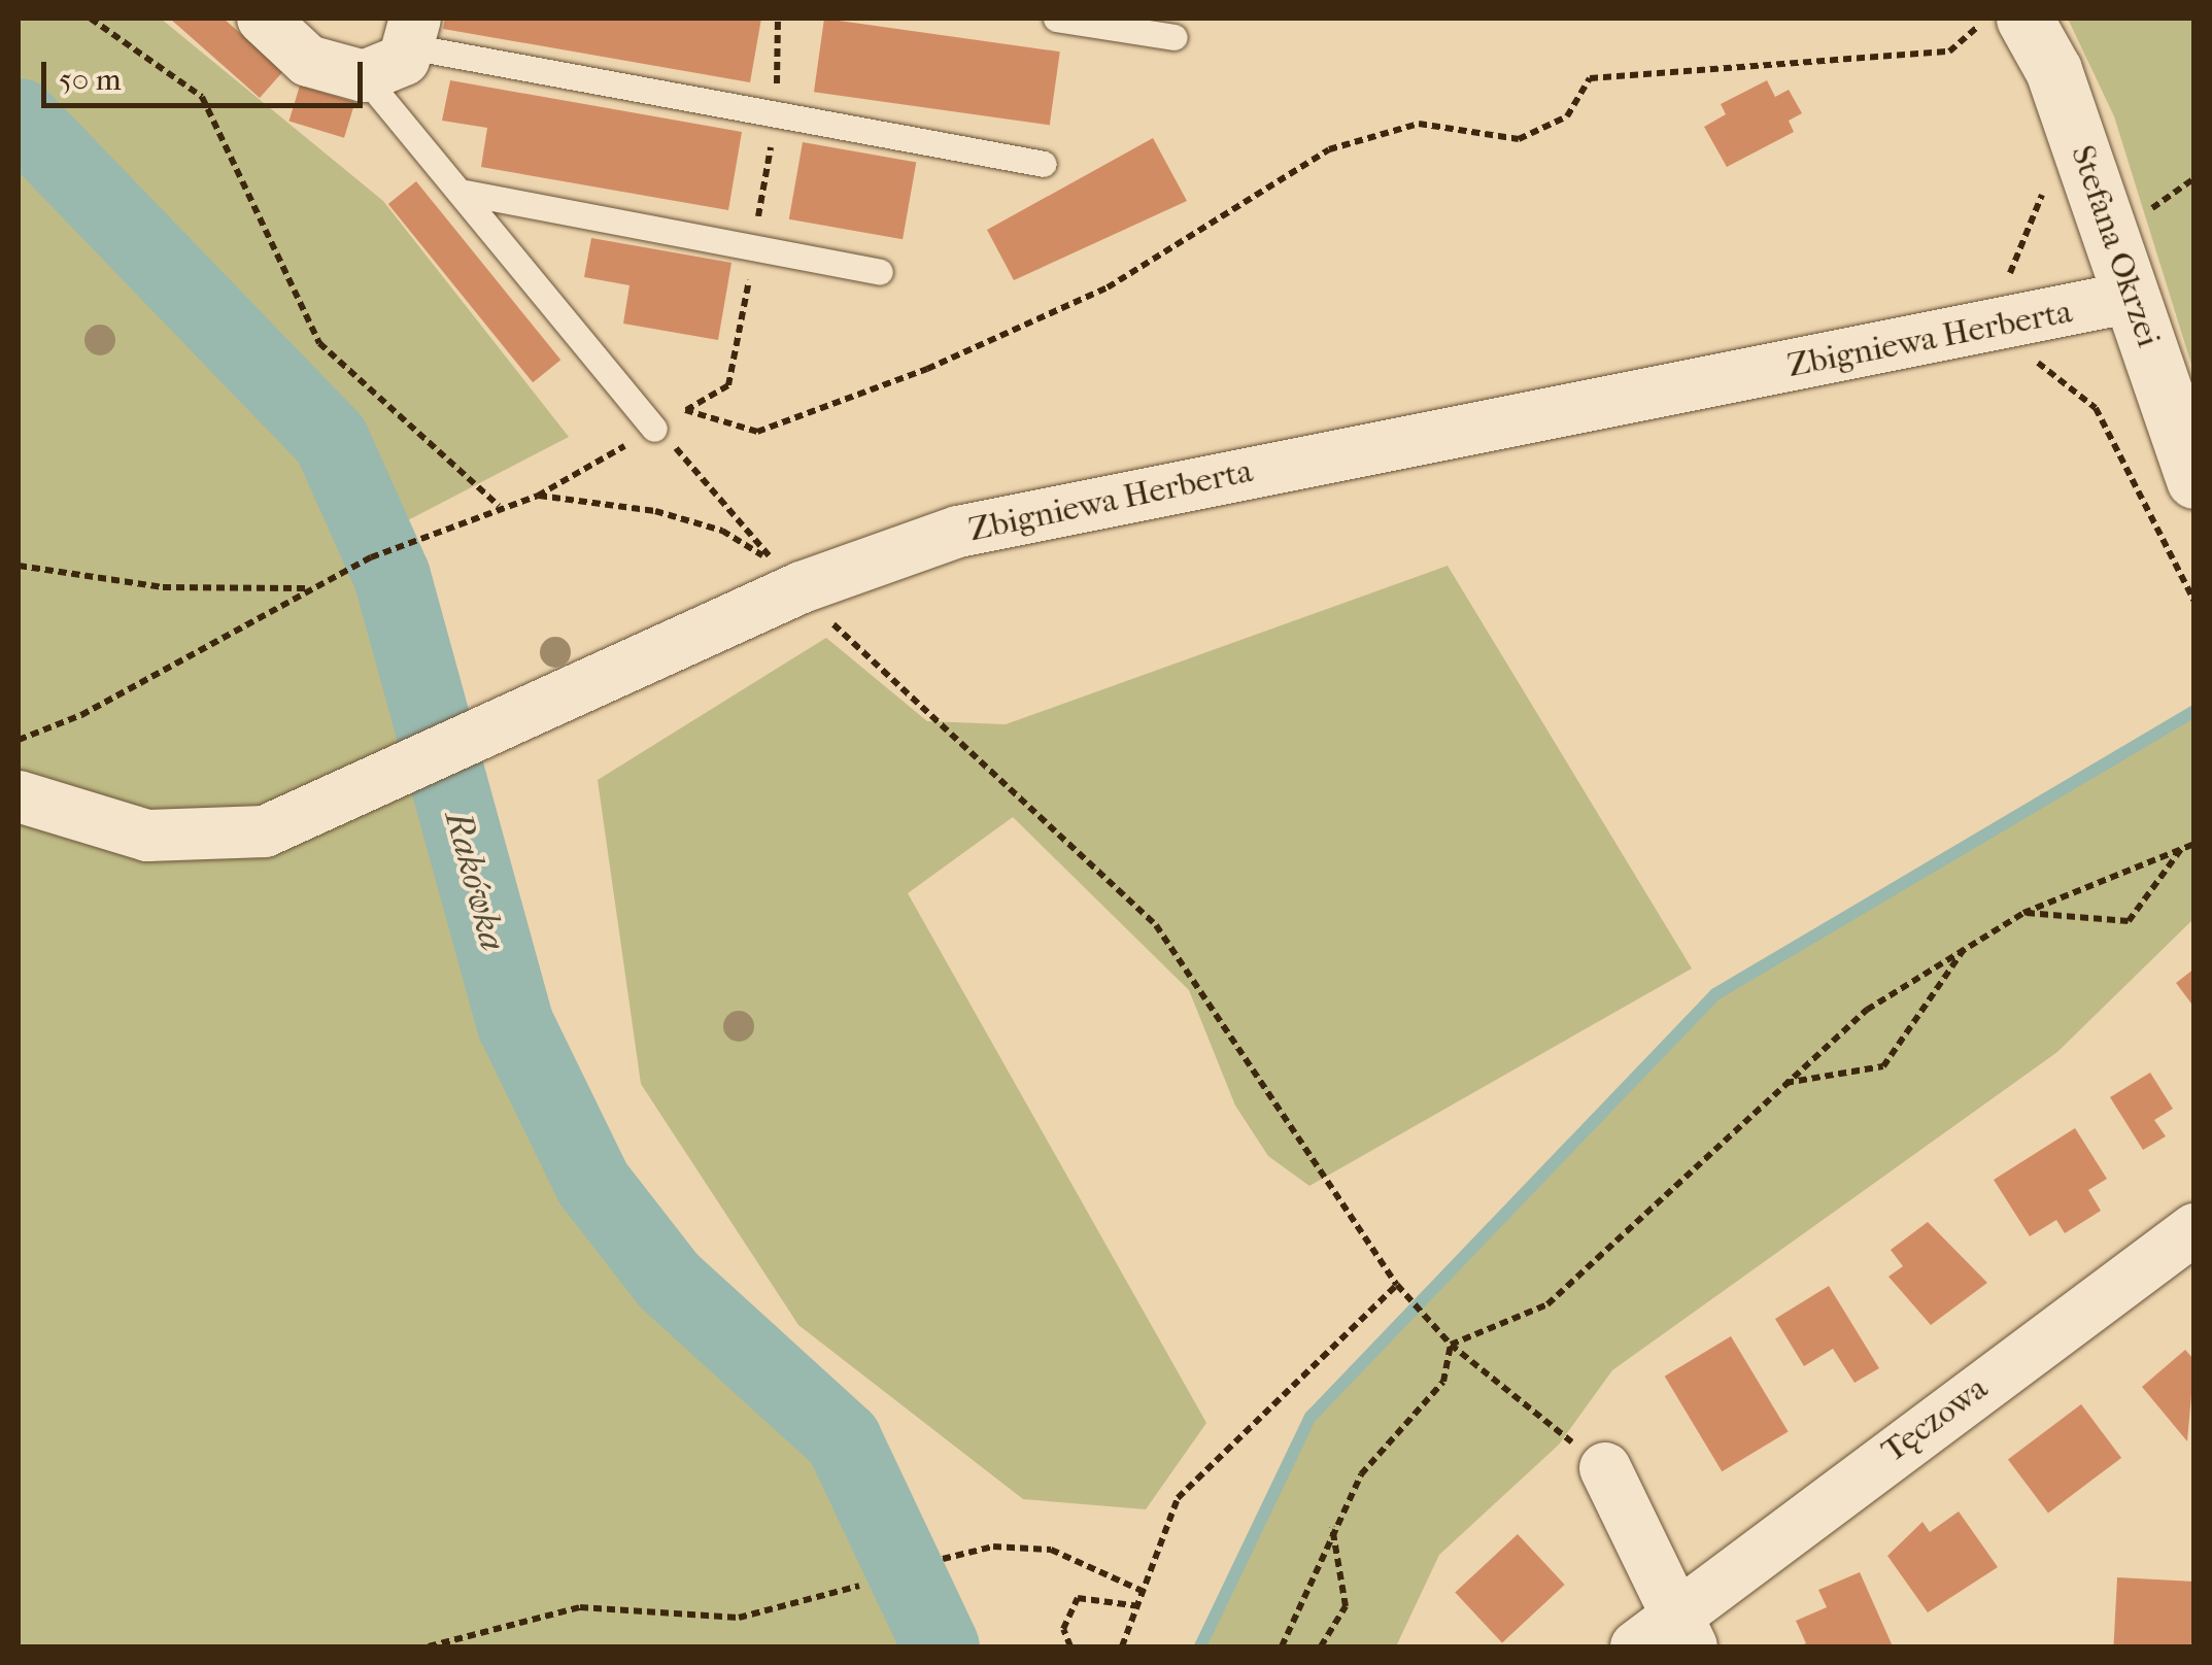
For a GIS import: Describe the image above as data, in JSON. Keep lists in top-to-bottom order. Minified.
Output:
{"streets":{"street":["Stefana Okrzei","Zbigniewa Herberta","Tęczowa"]},"crossings":[["Stefana Okrzei","Zbigniewa Herberta"]],"water":["Rakówka"],"scale_bar":"50 m"}
